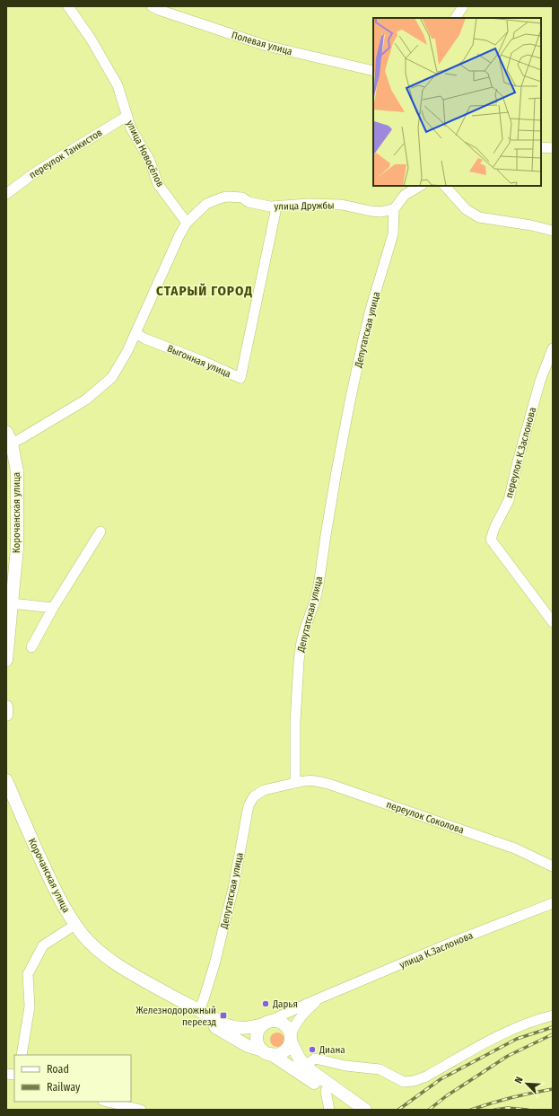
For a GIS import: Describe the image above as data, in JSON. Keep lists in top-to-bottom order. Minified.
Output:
{"streets":{"main road":["Корочанская улица"],"street":["Полевая улица","переулок Танкистов","улица Новосёлов","улица Дружбы","Депутатская улица","Выгонная улица","переулок К.Заслонова","переулок Соколова","улица К.Заслонова"]},"crossings":[["переулок Танкистов","улица Новосёлов"],["улица Новосёлов","улица Дружбы"],["улица Дружбы","Депутатская улица"],["улица Дружбы","Выгонная улица"],["Депутатская улица","Корочанская улица"],["Депутатская улица","переулок Соколова"],["Корочанская улица","улица К.Заслонова"]],"districts":["СТАРЫЙ ГОРОД"],"places":{"other":["Дарья","Диана"],"transit":["Железнодорожный переезд"]},"legend":["Road","Railway"],"north":"top left"}
